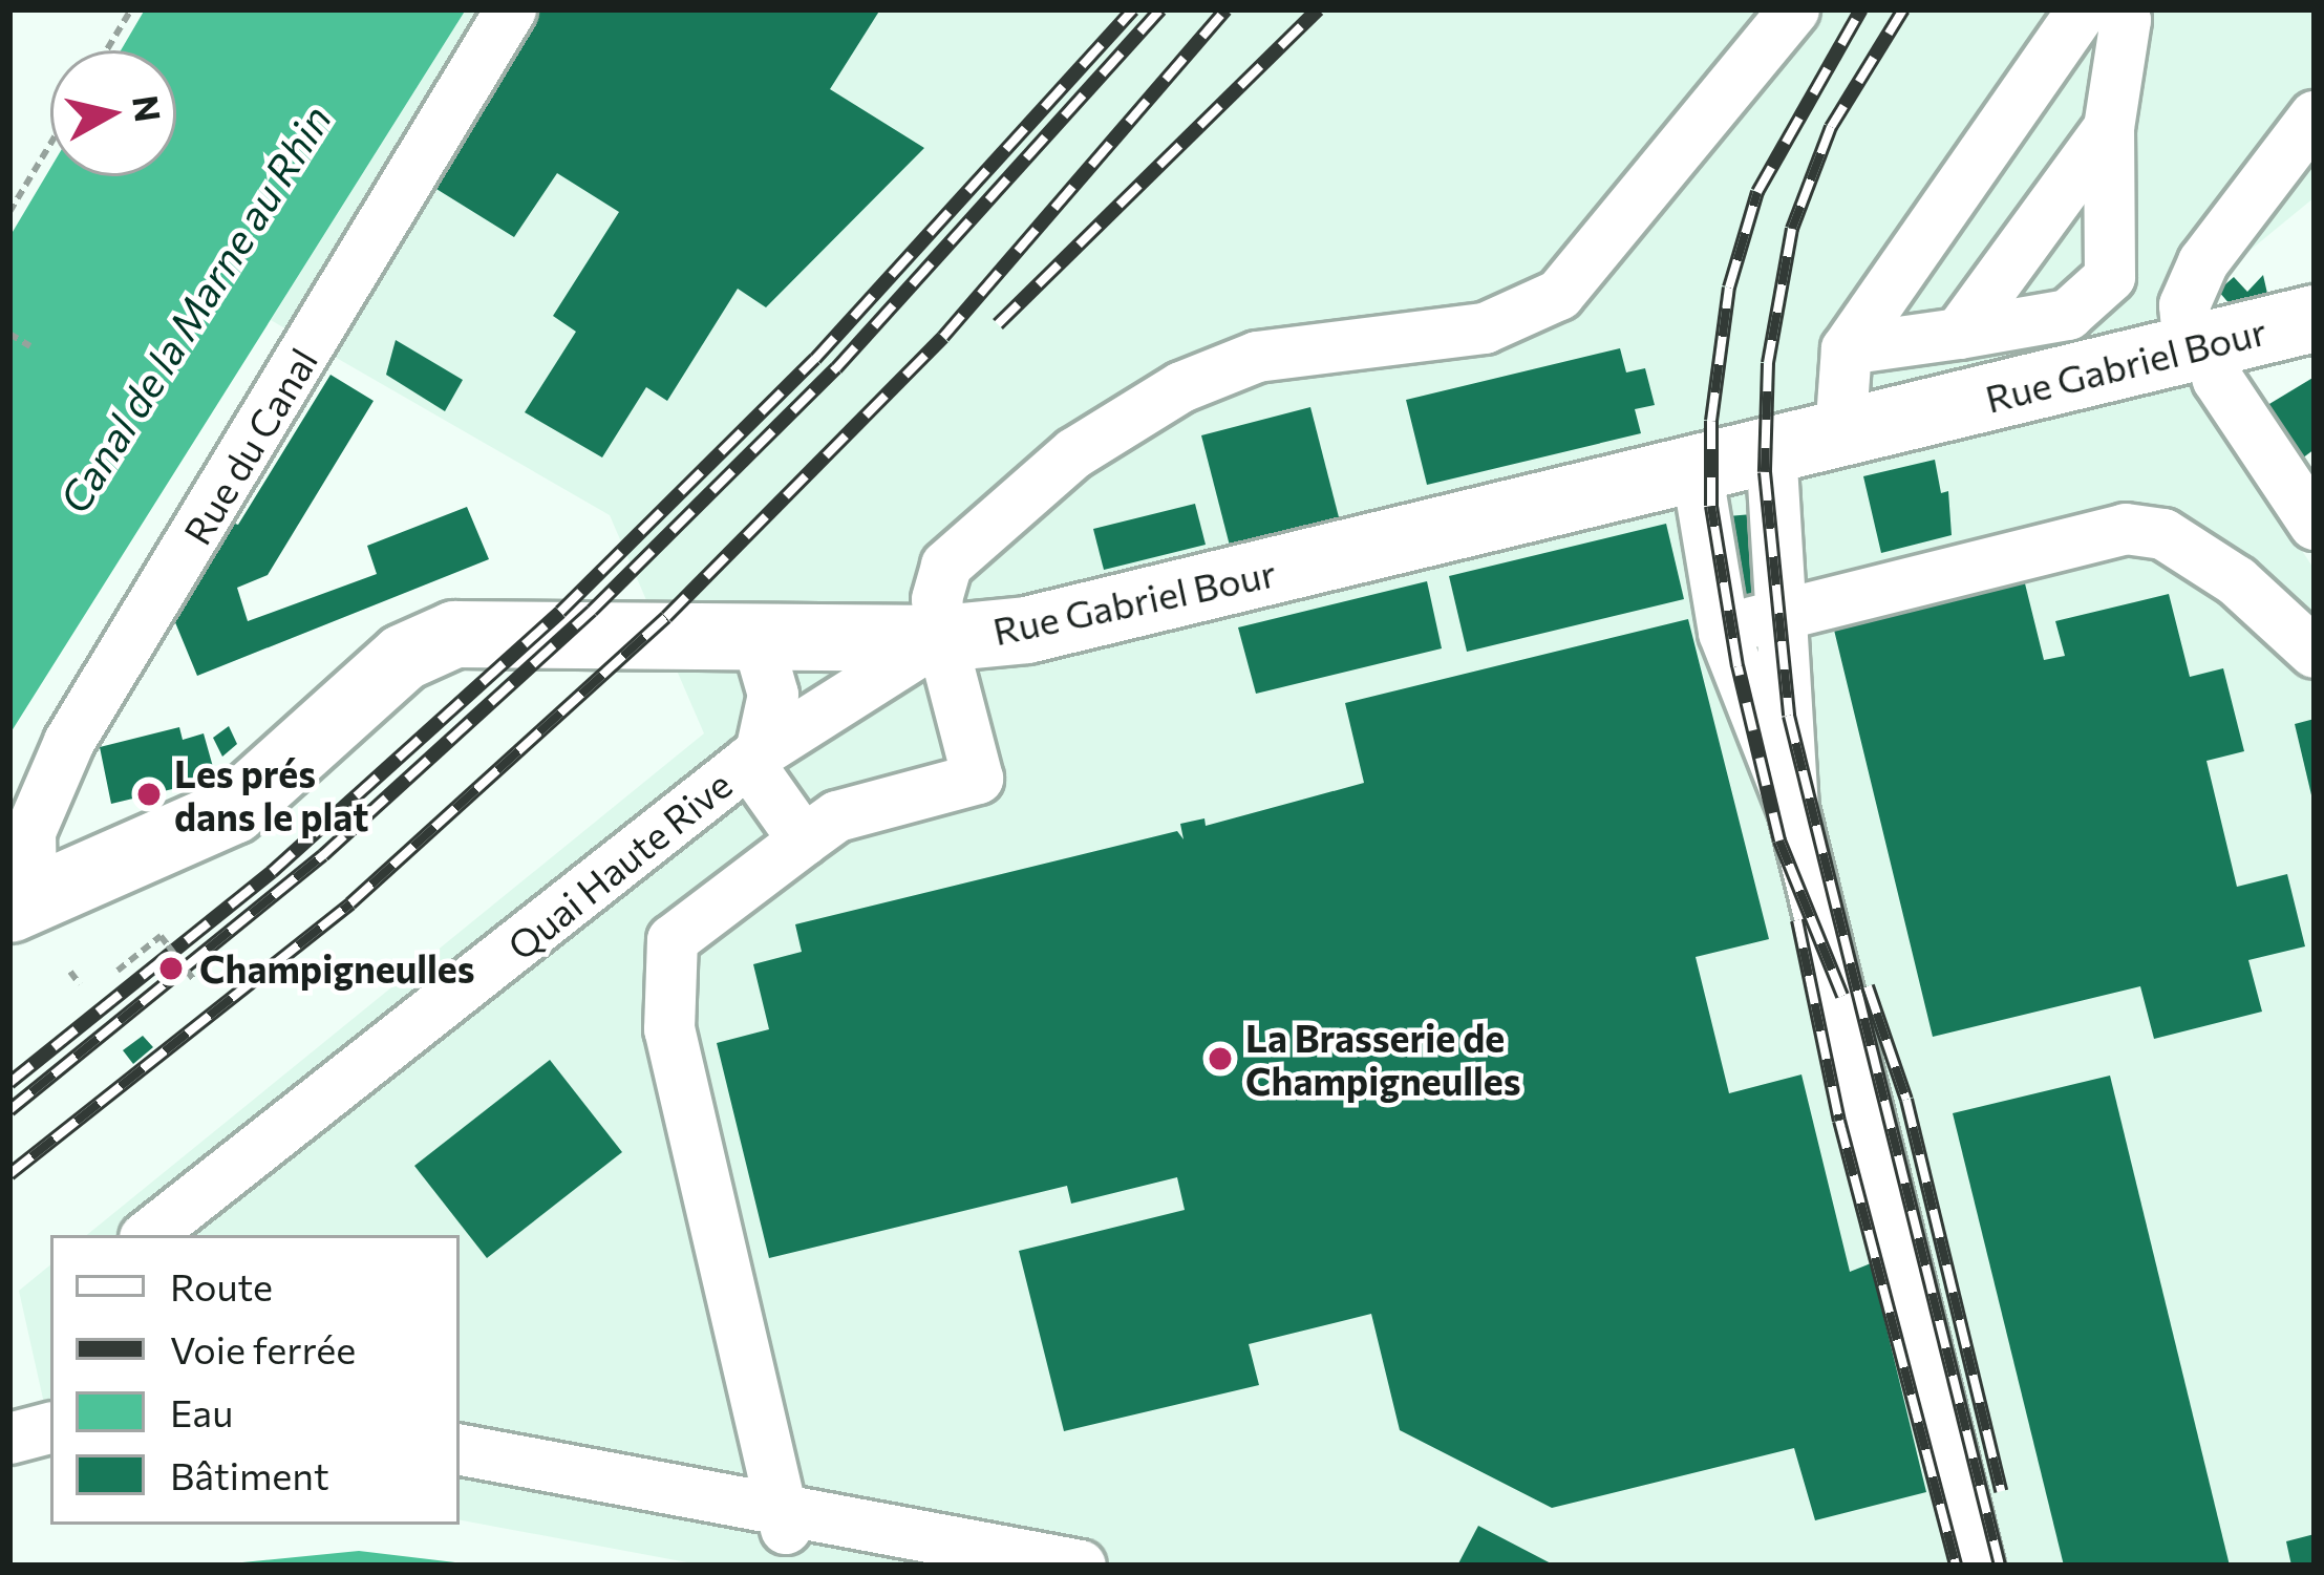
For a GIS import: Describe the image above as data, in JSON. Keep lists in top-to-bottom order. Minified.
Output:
{"streets":{"main road":["Rue Gabriel Bour"],"street":["Rue du Canal","Quai Haute Rive"]},"crossings":[["Rue Gabriel Bour","Rue du Canal"],["Rue Gabriel Bour","Quai Haute Rive"]],"water":["Canal de la Marne au Rhin"],"places":["Les prés dans le plat","Champigneulles","La Brasserie de Champigneulles"],"legend":["Route","Voie ferrée","Eau","Bâtiment"],"north":"right"}
